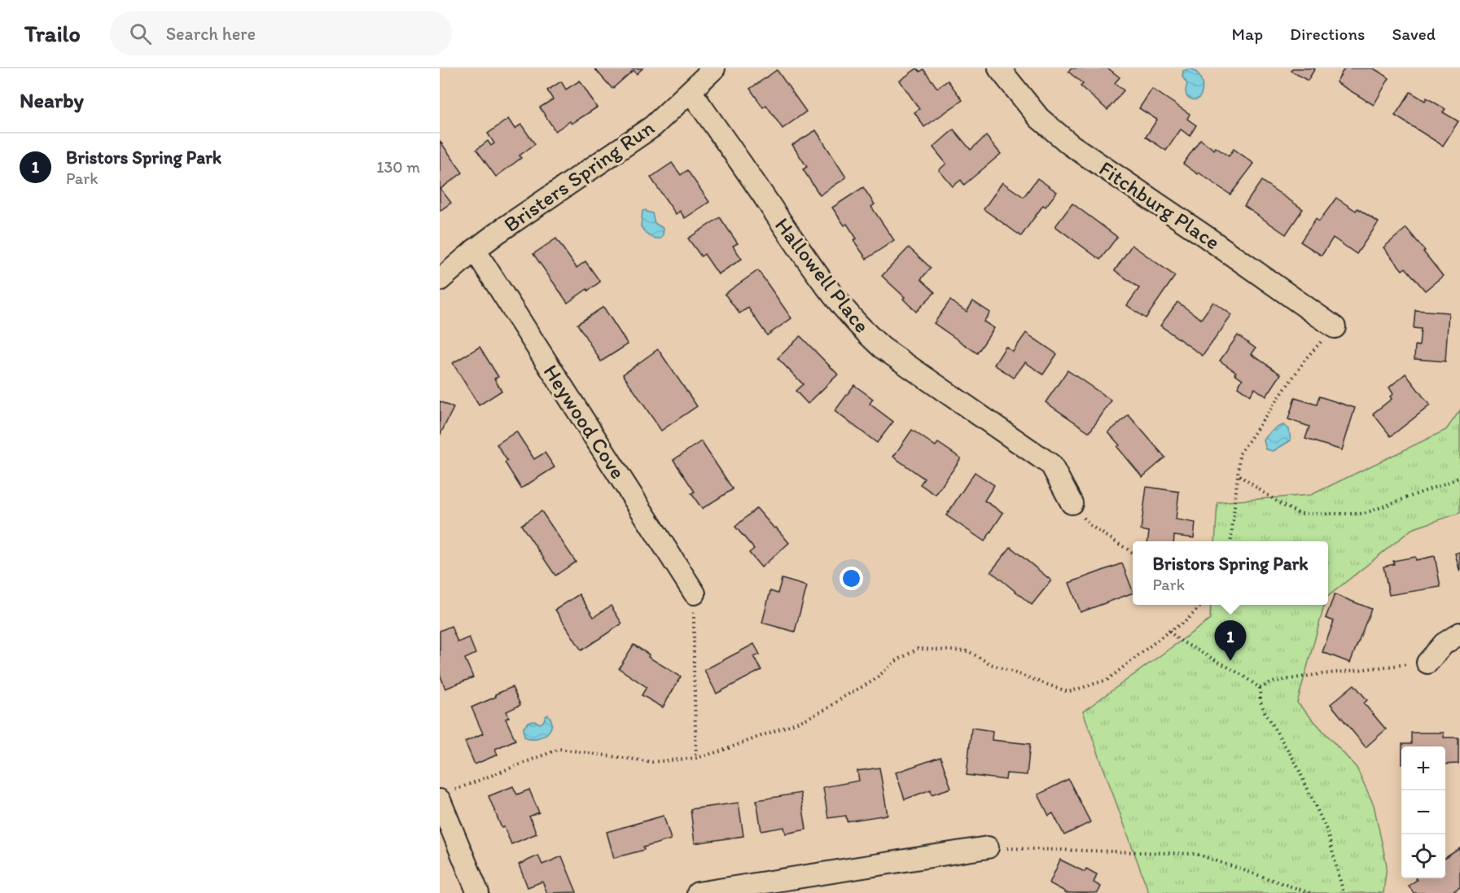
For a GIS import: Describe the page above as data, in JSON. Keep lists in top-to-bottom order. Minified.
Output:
{"streets":{"street":["Bristers Spring Run","Fitchburg Place","Hallowell Place","Heywood Cove"]},"crossings":[["Bristers Spring Run","Hallowell Place"],["Bristers Spring Run","Heywood Cove"]],"page":{"header":"Trailo","search":"Search here","nav":["Map","Directions","Saved"],"heading":"Nearby","list":[{"mark":"1","name":"Bristors Spring Park","note":"Park","value":"130 m"}],"popup":["Bristors Spring Park","Park"],"pins":"1","map_buttons":["+","−"]}}
